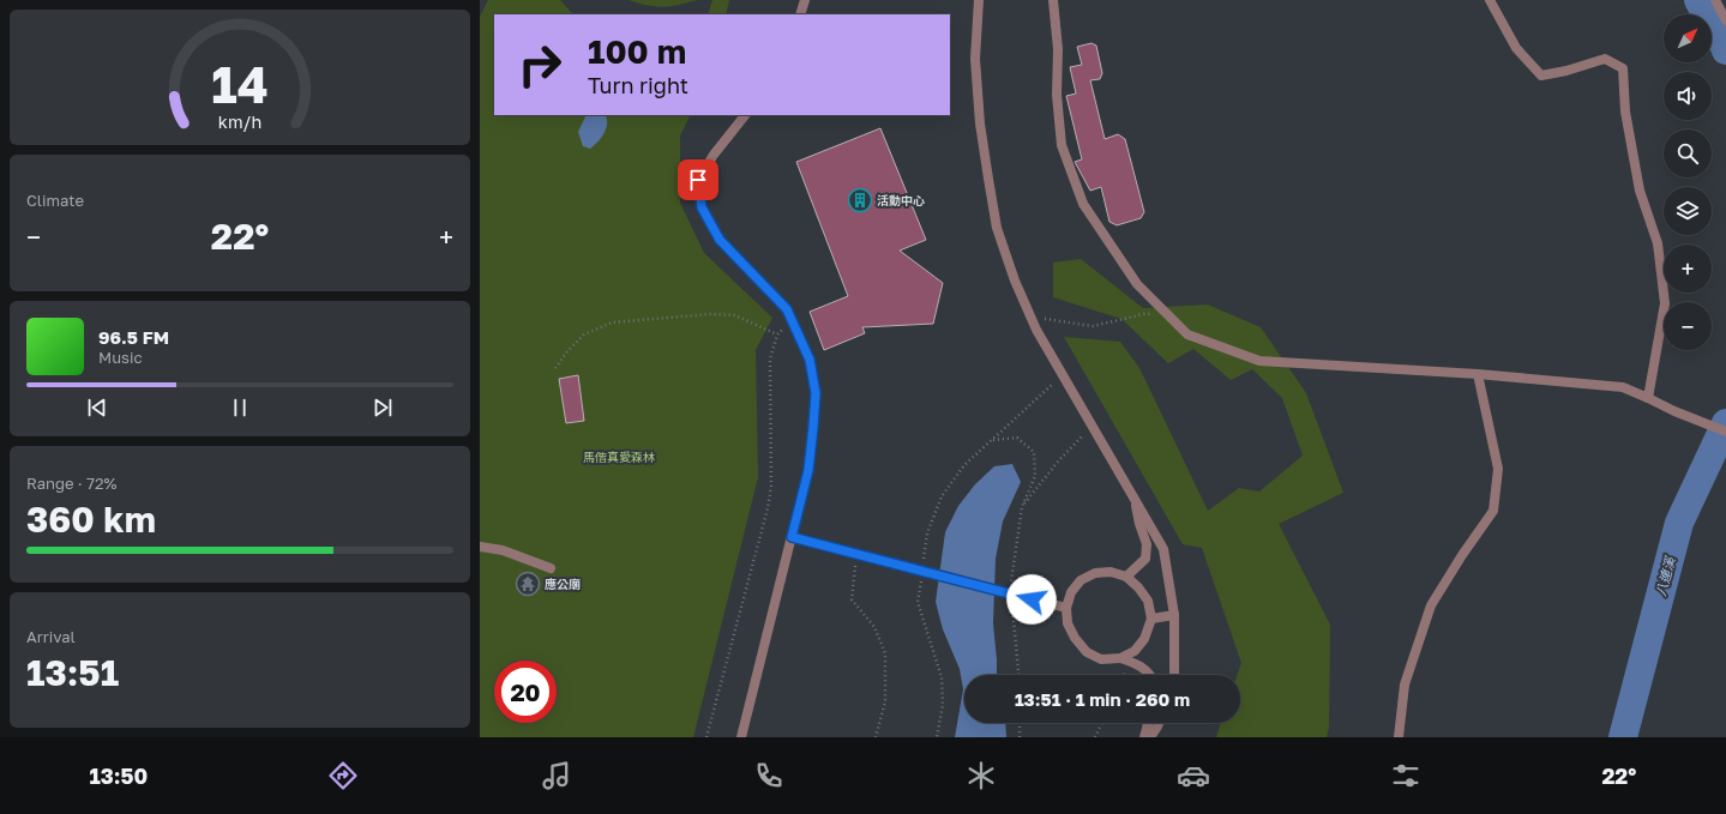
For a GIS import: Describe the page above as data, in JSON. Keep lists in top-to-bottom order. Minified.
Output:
{"water":["八連溪"],"parks":["馬偕真愛森林"],"places":{"building":["活動中心"],"temple":["應公廟"]},"north":"top right","page":{"map_buttons":["+","−"],"turn":["100 m","Turn right"],"tile":["Climate",["Range · 72%","360 km"],["Arrival","13:51"]],"heat":["−","22°","+"],"song":["96.5 FM","Music"],"limit":"20","trip":"13:51 · 1 min · 260 m","tabs":["13:50","22°"],"gauge":["14","km/h"]}}
